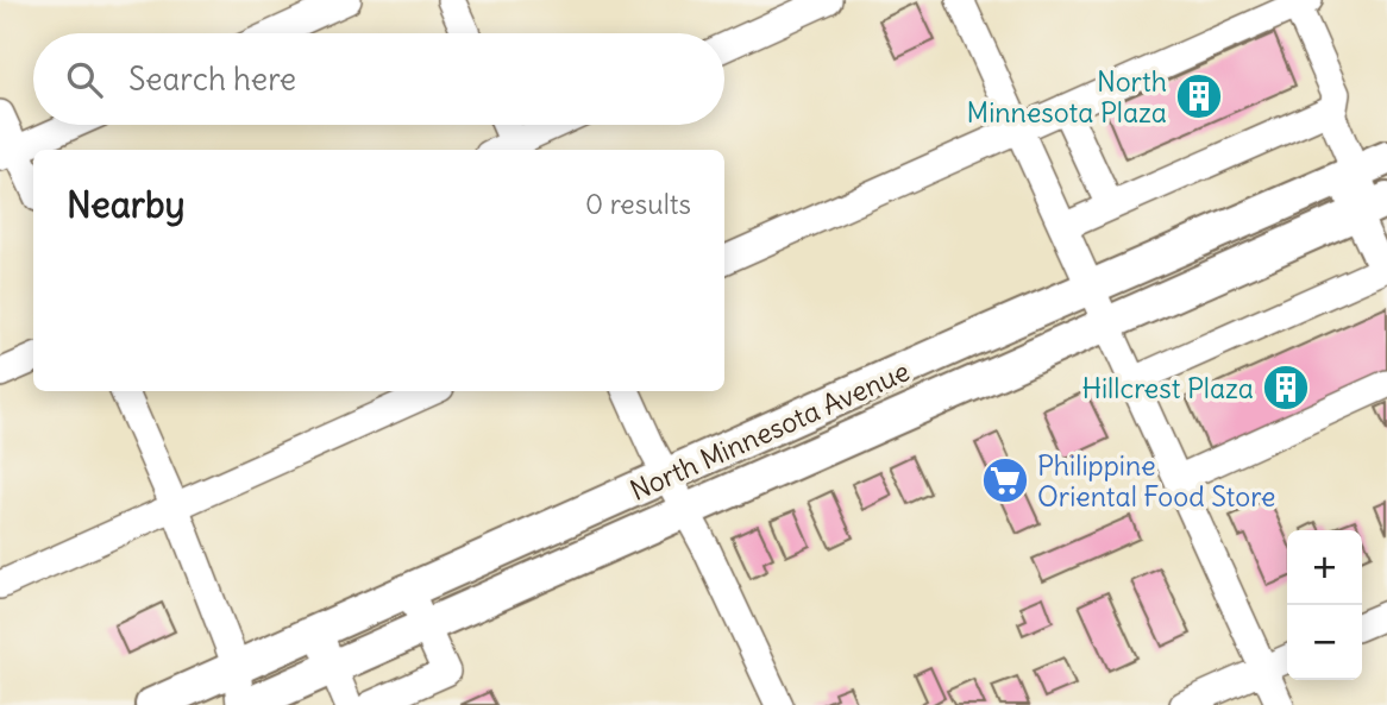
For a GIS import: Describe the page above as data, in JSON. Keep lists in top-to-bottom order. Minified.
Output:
{"streets":{"main road":["North Minnesota Avenue"]},"places":{"building":["North Minnesota Plaza","Hillcrest Plaza"],"supermarket":["Philippine Oriental Food Store"]},"page":{"search":"Search here","heading":["Nearby","0 results"],"map_buttons":["+","−"]}}
